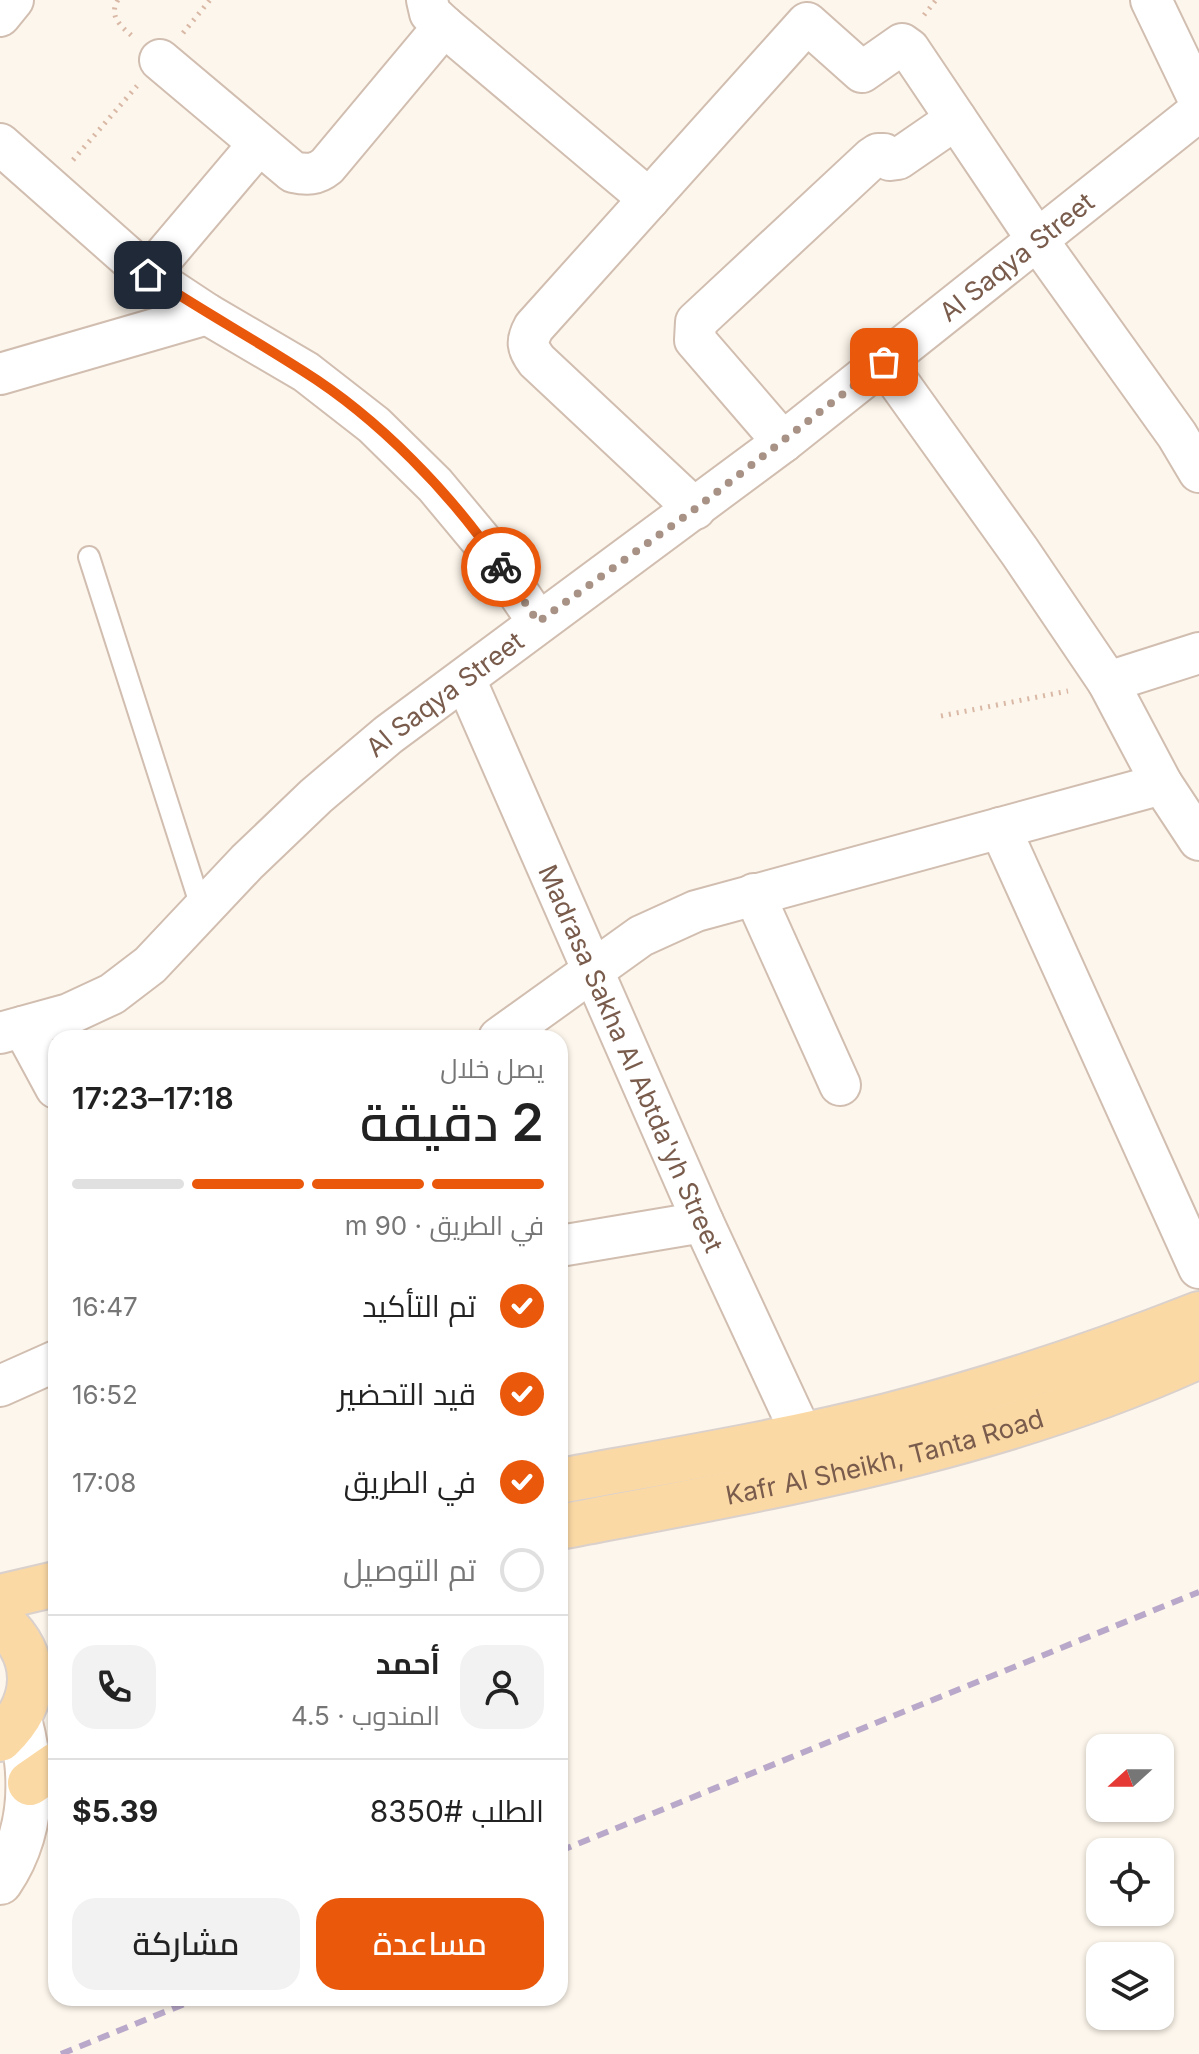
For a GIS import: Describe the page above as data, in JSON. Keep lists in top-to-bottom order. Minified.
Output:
{"streets":{"main road":["Kafr Al Sheikh, Tanta Road"],"street":["Al Saqya Street","Madrasa Sakha Al Abtda'yh Street"]},"crossings":[["Al Saqya Street","Madrasa Sakha Al Abtda'yh Street"],["Madrasa Sakha Al Abtda'yh Street","Kafr Al Sheikh, Tanta Road"]],"north":"left","page":{"heading":["2 دقيقة","يصل خلال","17:18–17:23"],"panel":["أحمد","المندوب · 4.5","الطلب #8350","$5.39"],"bar":"في الطريق · 90 m","list":[["تم التأكيد","16:47"],["قيد التحضير","16:52"],["في الطريق","17:08"],"تم التوصيل"],"buttons":["مساعدة","مشاركة"]}}
